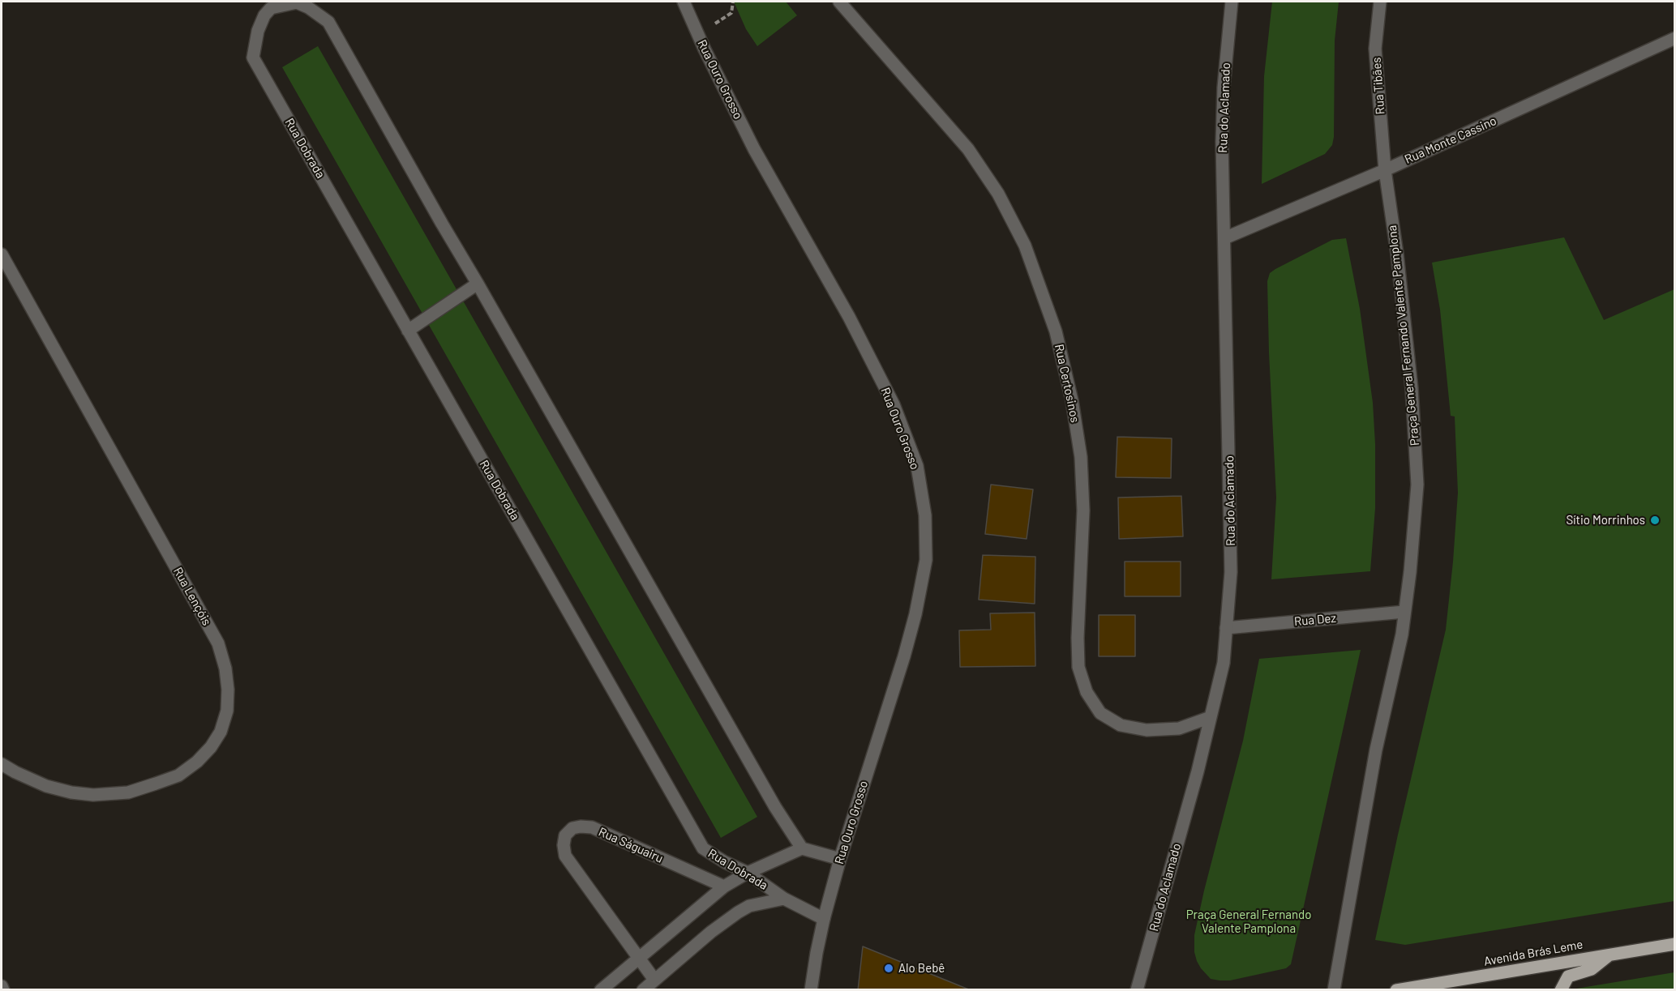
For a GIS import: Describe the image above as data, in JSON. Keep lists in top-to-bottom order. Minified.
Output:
{"streets":{"main road":["Avenida Brás Leme"],"street":["Rua Ouro Grosso","Rua Tibães","Rua do Aclamado","Rua Monte Cassino","Rua Dobrada","Praça General Fernando Valente Pamplona","Rua Certosinos","Rua Lençóis","Rua Dez","Rua Ságuairu"]},"crossings":[["Rua Ouro Grosso","Rua Dobrada"],["Rua Tibães","Rua Monte Cassino"],["Rua Tibães","Praça General Fernando Valente Pamplona"],["Rua do Aclamado","Rua Monte Cassino"],["Rua do Aclamado","Rua Certosinos"],["Rua do Aclamado","Rua Dez"],["Rua Monte Cassino","Praça General Fernando Valente Pamplona"],["Praça General Fernando Valente Pamplona","Rua Dez"]],"parks":["Praça General Fernando Valente Pamplona"],"places":["Sítio Morrinhos","Alo Bebê"]}
